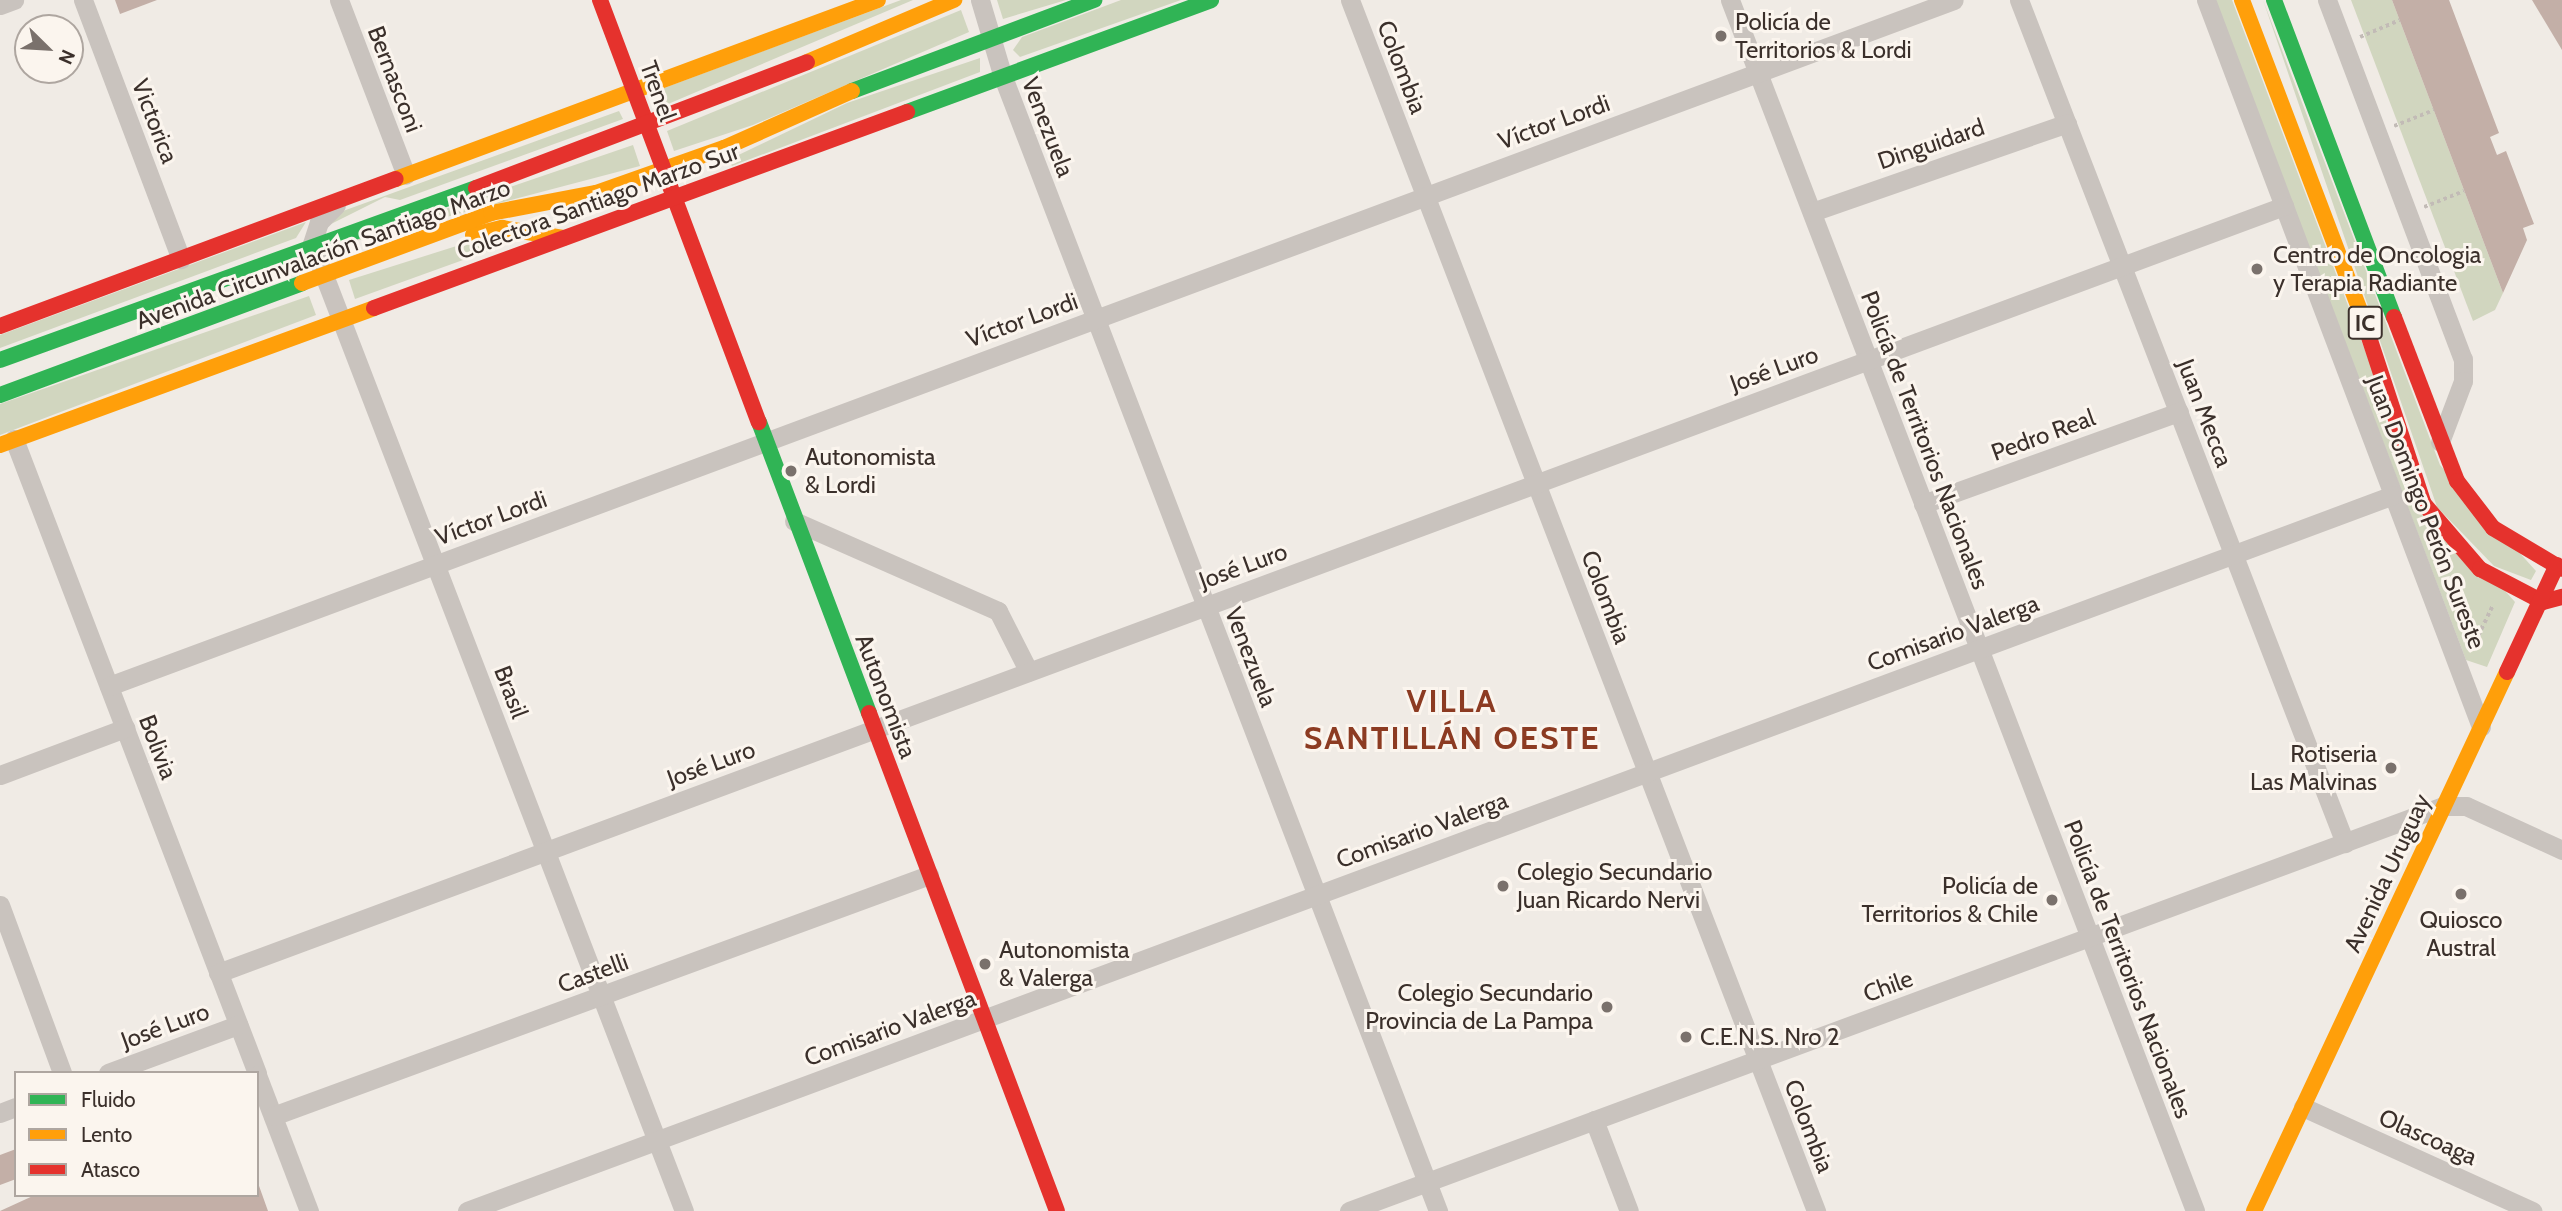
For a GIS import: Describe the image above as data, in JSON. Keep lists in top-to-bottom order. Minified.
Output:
{"streets":{"main road":["Trenel","Colectora Santiago Marzo Sur","Avenida Circunvalación Santiago Marzo","IC","Autonomista","Avenida Uruguay"],"street":["Colombia","Bernasconi","Victorica","Víctor Lordi","Venezuela","Dinguidard","José Luro","Juan Mecca","Pedro Real","Policía de Territorios Nacionales","Juan Domingo Perón Sureste","Comisario Valerga","Brasil","Bolivia","Castelli","Chile","Olascoaga"]},"crossings":[["Colombia","Víctor Lordi"],["Colombia","José Luro"],["Colombia","Comisario Valerga"],["Colombia","Chile"],["Trenel","Colectora Santiago Marzo Sur"],["Trenel","Avenida Circunvalación Santiago Marzo"],["Trenel","Autonomista"],["Víctor Lordi","Venezuela"],["Víctor Lordi","Policía de Territorios Nacionales"],["Víctor Lordi","Brasil"],["Víctor Lordi","Autonomista"],["Víctor Lordi","Bolivia"],["Venezuela","Colectora Santiago Marzo Sur"],["Venezuela","Avenida Circunvalación Santiago Marzo"],["Venezuela","José Luro"],["Venezuela","Comisario Valerga"],["Venezuela","Chile"],["Dinguidard","Juan Mecca"],["Dinguidard","Policía de Territorios Nacionales"],["Colectora Santiago Marzo Sur","Brasil"],["Colectora Santiago Marzo Sur","Autonomista"],["Colectora Santiago Marzo Sur","Bolivia"],["Avenida Circunvalación Santiago Marzo","Brasil"],["IC","Avenida Uruguay"],["José Luro","Juan Mecca"],["José Luro","Policía de Territorios Nacionales"],["José Luro","Juan Domingo Perón Sureste"],["José Luro","Brasil"],["José Luro","Autonomista"],["José Luro","Bolivia"],["Juan Mecca","Pedro Real"],["Juan Mecca","Comisario Valerga"],["Juan Mecca","Chile"],["Pedro Real","Policía de Territorios Nacionales"],["Policía de Territorios Nacionales","Comisario Valerga"],["Policía de Territorios Nacionales","Chile"],["Juan Domingo Perón Sureste","Comisario Valerga"],["Juan Domingo Perón Sureste","Avenida Uruguay"],["Comisario Valerga","Brasil"],["Comisario Valerga","Autonomista"],["Brasil","Castelli"],["Autonomista","Castelli"],["Bolivia","Castelli"],["Avenida Uruguay","Chile"],["Avenida Uruguay","Olascoaga"]],"districts":["VILLA SANTILLÁN OESTE"],"places":["Policía de Territorios & Lordi","Centro de Oncologia y Terapia Radiante","Autonomista & Lordi","Rotiseria Las Malvinas","Colegio Secundario Juan Ricardo Nervi","Quiosco Austral","Policía de Territorios & Chile","Autonomista & Valerga","Colegio Secundario Provincia de La Pampa","C.E.N.S. Nro 2"],"legend":["Fluido","Lento","Atasco"],"north":"bottom right"}
